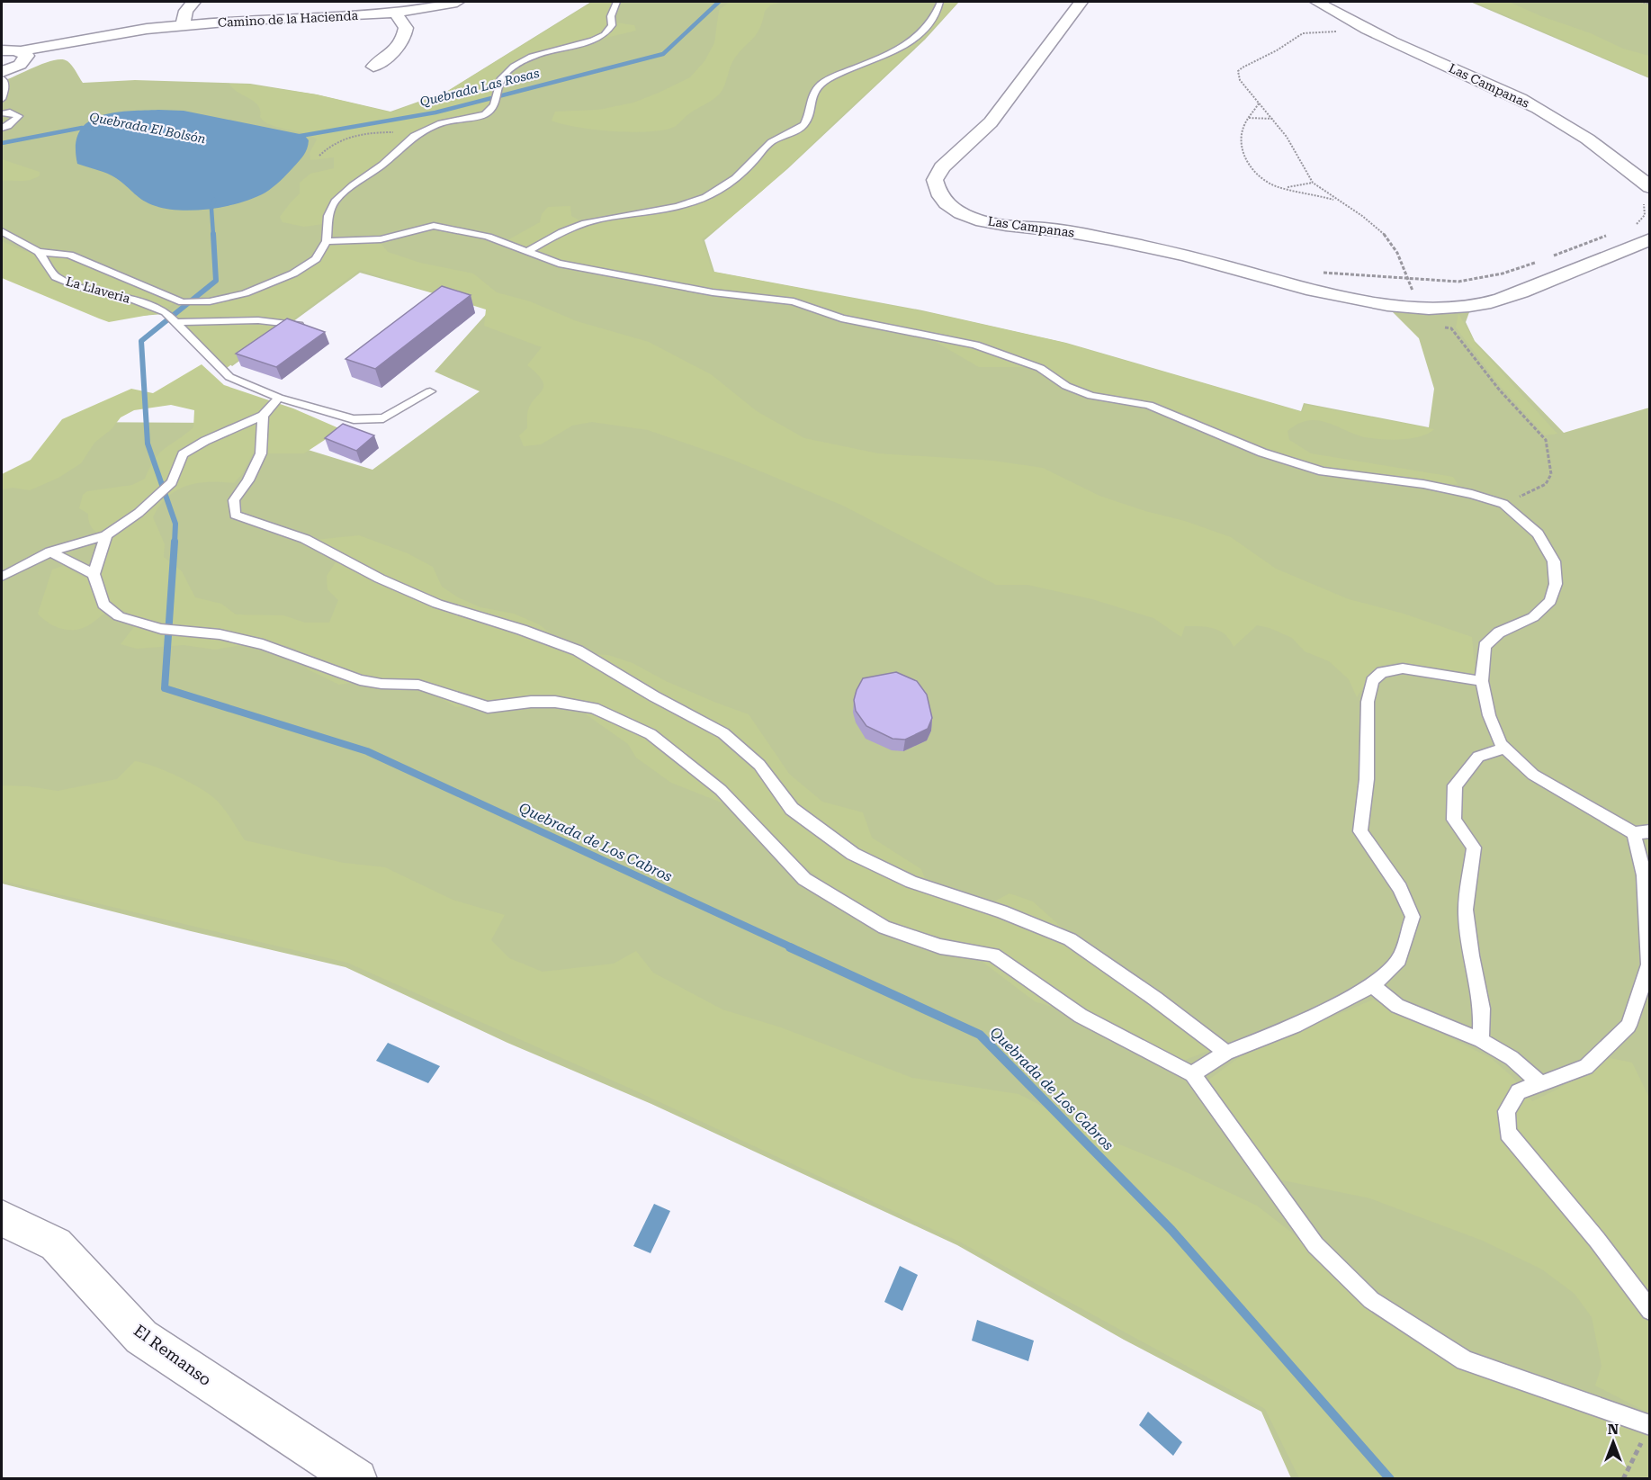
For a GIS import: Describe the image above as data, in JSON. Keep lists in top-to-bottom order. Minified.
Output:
{"streets":{"street":["Camino de la Hacienda","Las Campanas","El Remanso"],"lane":["La Llaveria"]},"water":["Quebrada Las Rosas","Quebrada El Bolsón","Quebrada de Los Cabros"],"north":"top"}
